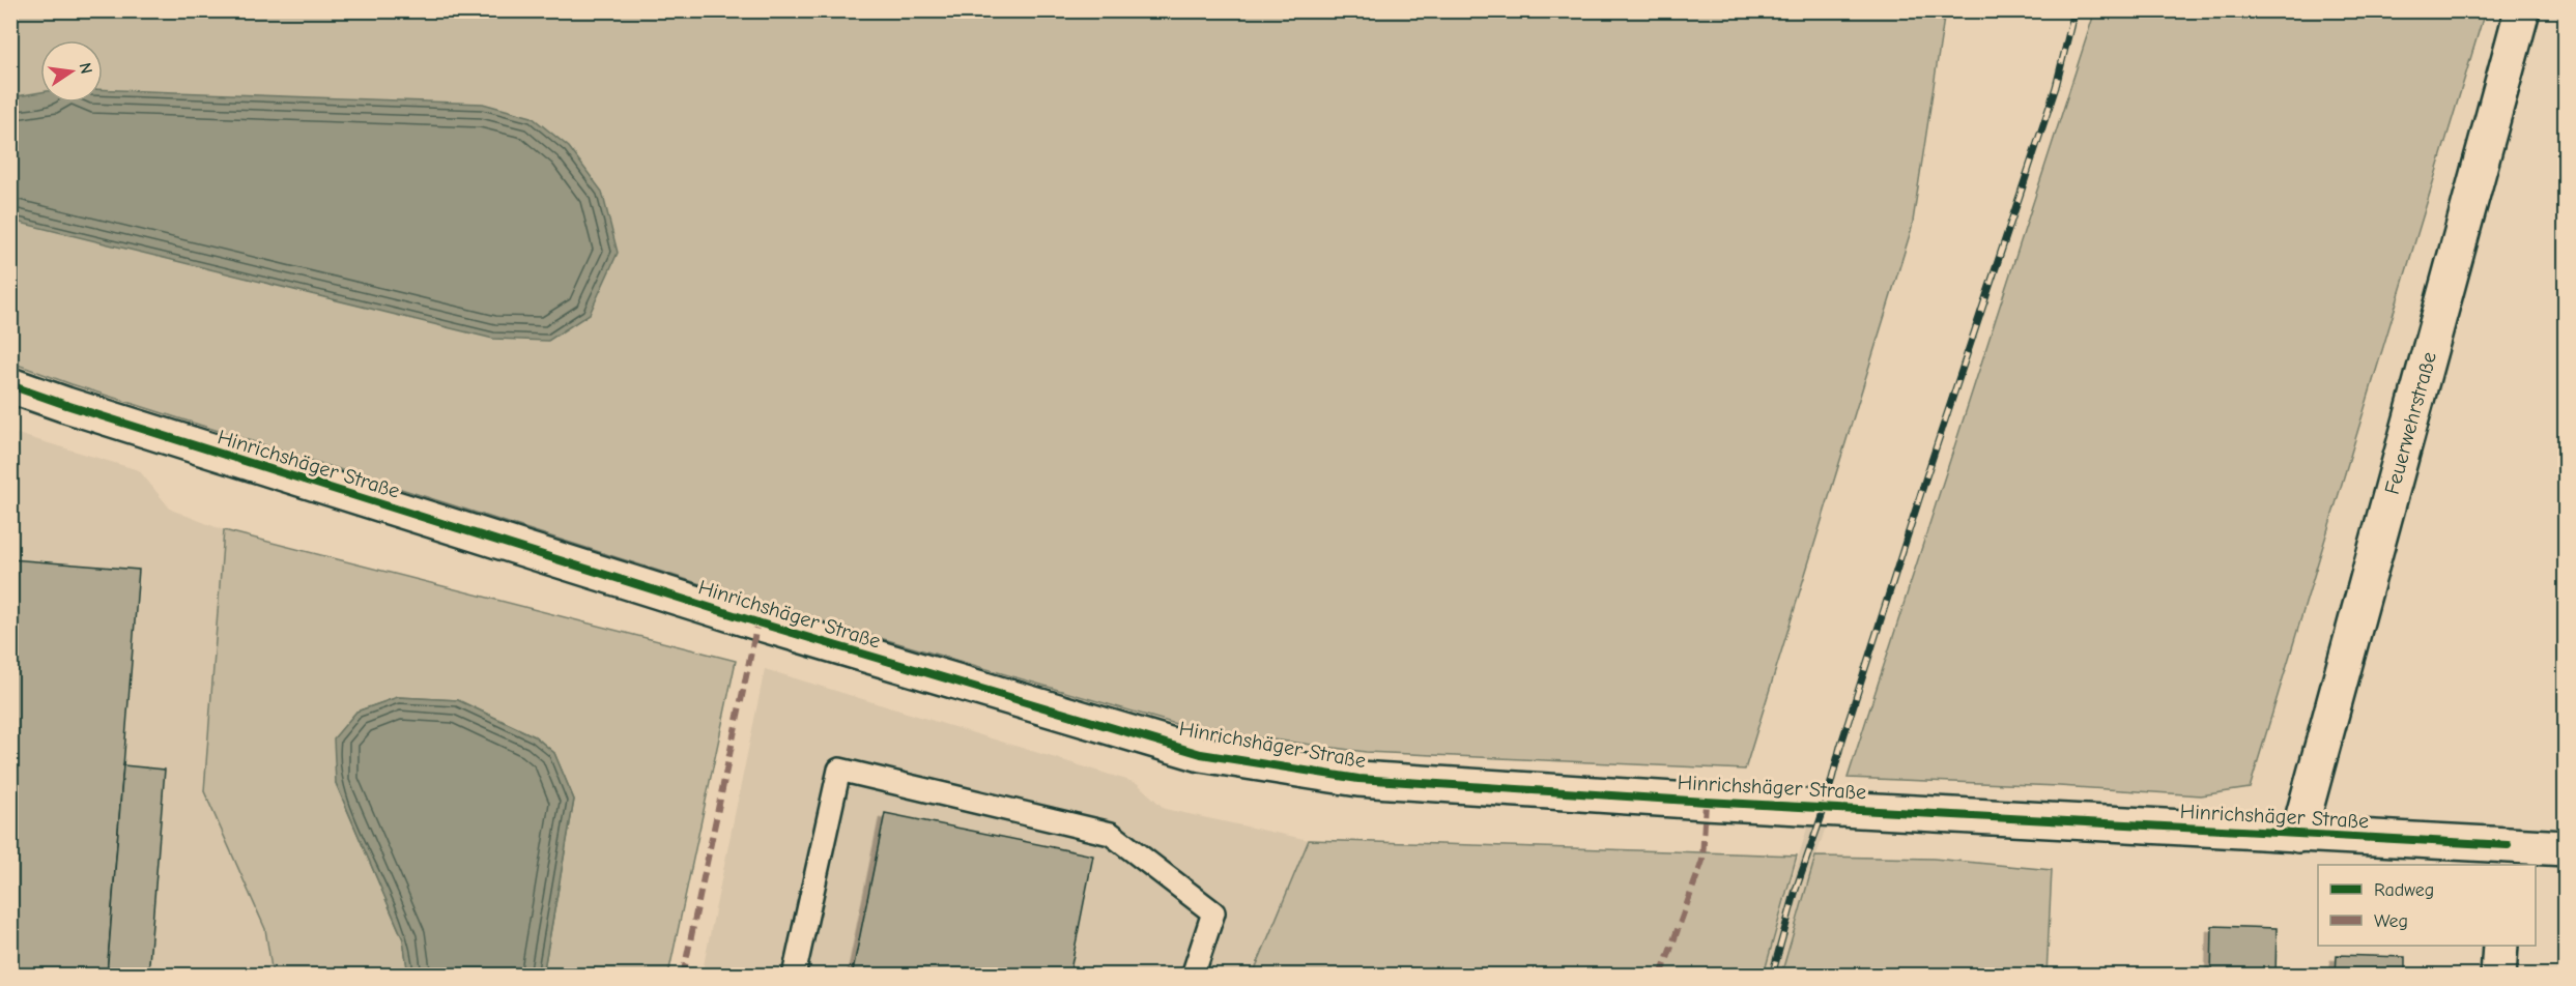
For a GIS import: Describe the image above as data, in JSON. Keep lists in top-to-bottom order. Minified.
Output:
{"streets":{"main road":["Feuerwehrstraße","Hinrichshäger Straße"]},"crossings":[["Feuerwehrstraße","Hinrichshäger Straße"]],"legend":["Radweg","Weg"],"north":"right"}
